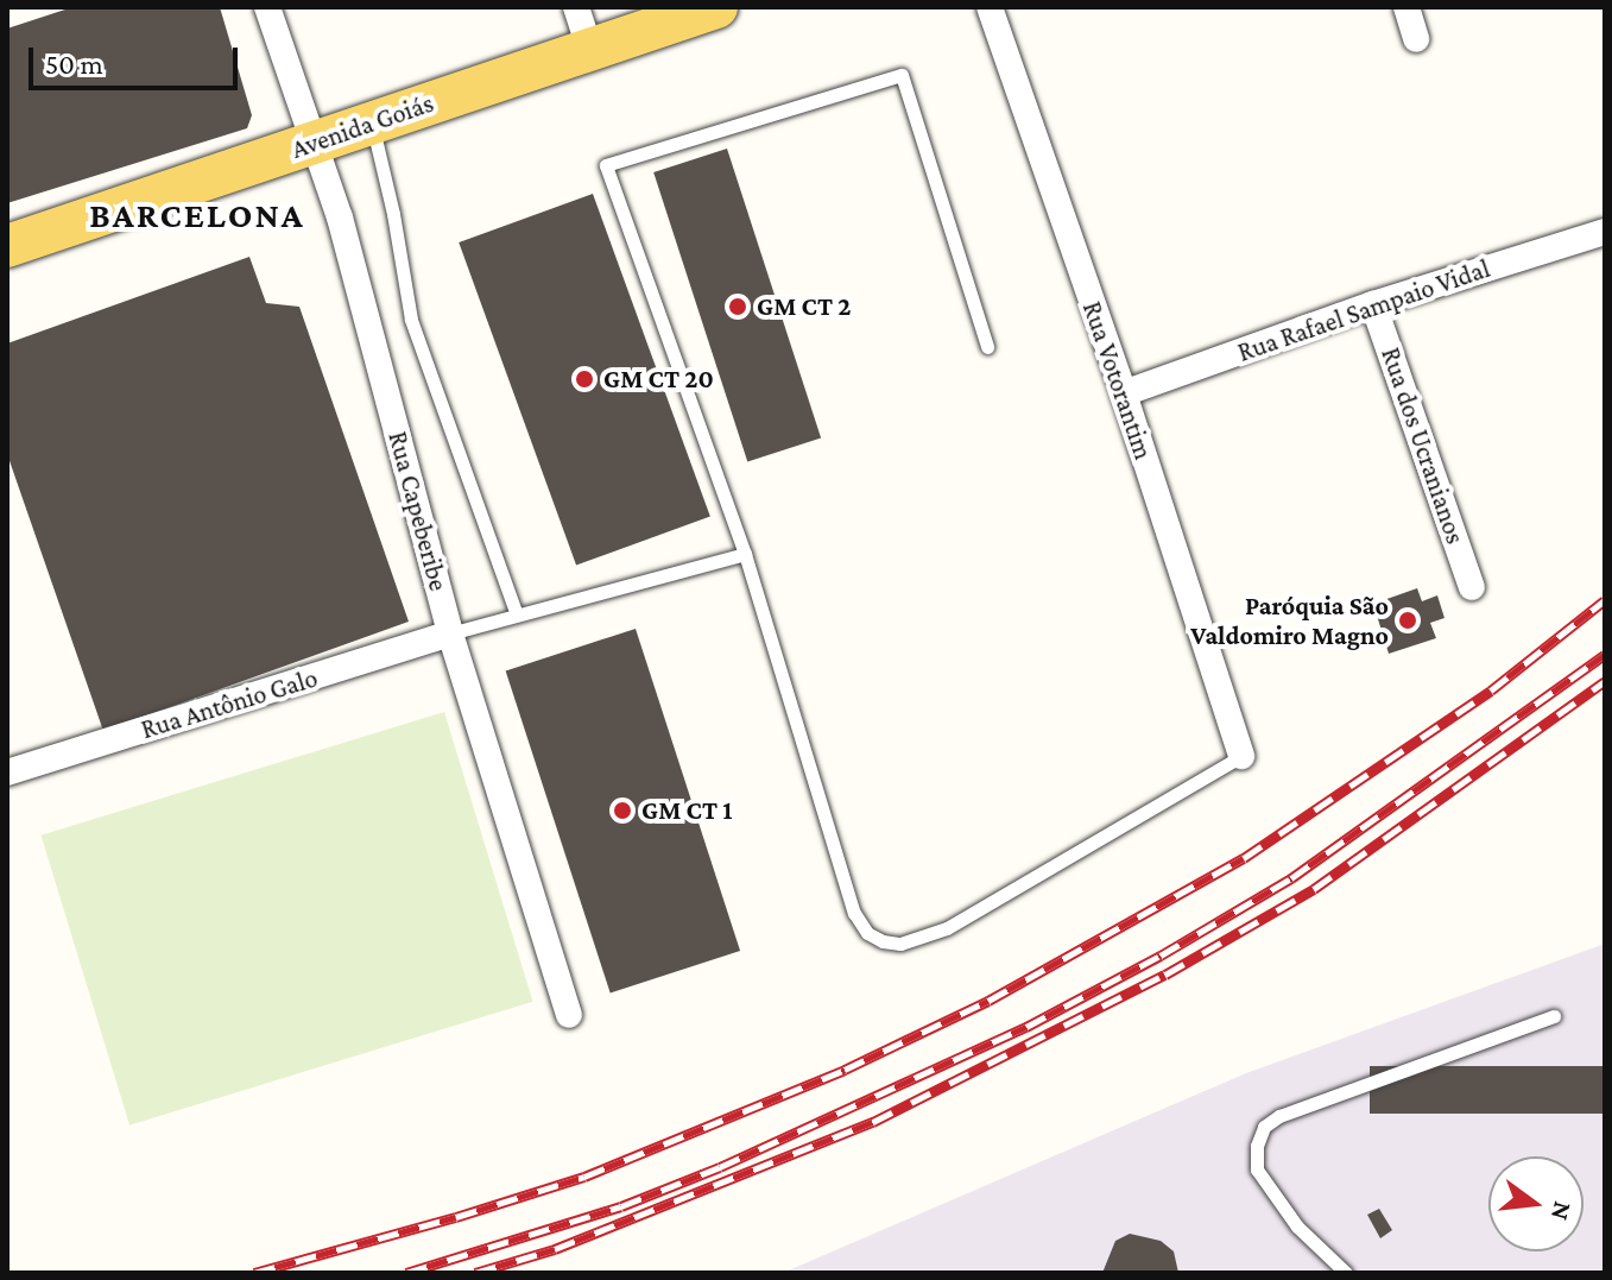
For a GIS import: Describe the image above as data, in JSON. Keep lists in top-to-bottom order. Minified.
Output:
{"streets":{"main road":["Avenida Goiás"],"street":["Rua Rafael Sampaio Vidal","Rua Votorantim","Rua dos Ucranianos","Rua Capeberibe","Rua Antônio Galo"]},"crossings":[["Avenida Goiás","Rua Capeberibe"],["Rua Rafael Sampaio Vidal","Rua Votorantim"],["Rua Rafael Sampaio Vidal","Rua dos Ucranianos"],["Rua Capeberibe","Rua Antônio Galo"]],"districts":["BARCELONA"],"places":["GM CT 2","GM CT 20","Paróquia São Valdomiro Magno","GM CT 1"],"scale_bar":"50 m","north":"right"}
